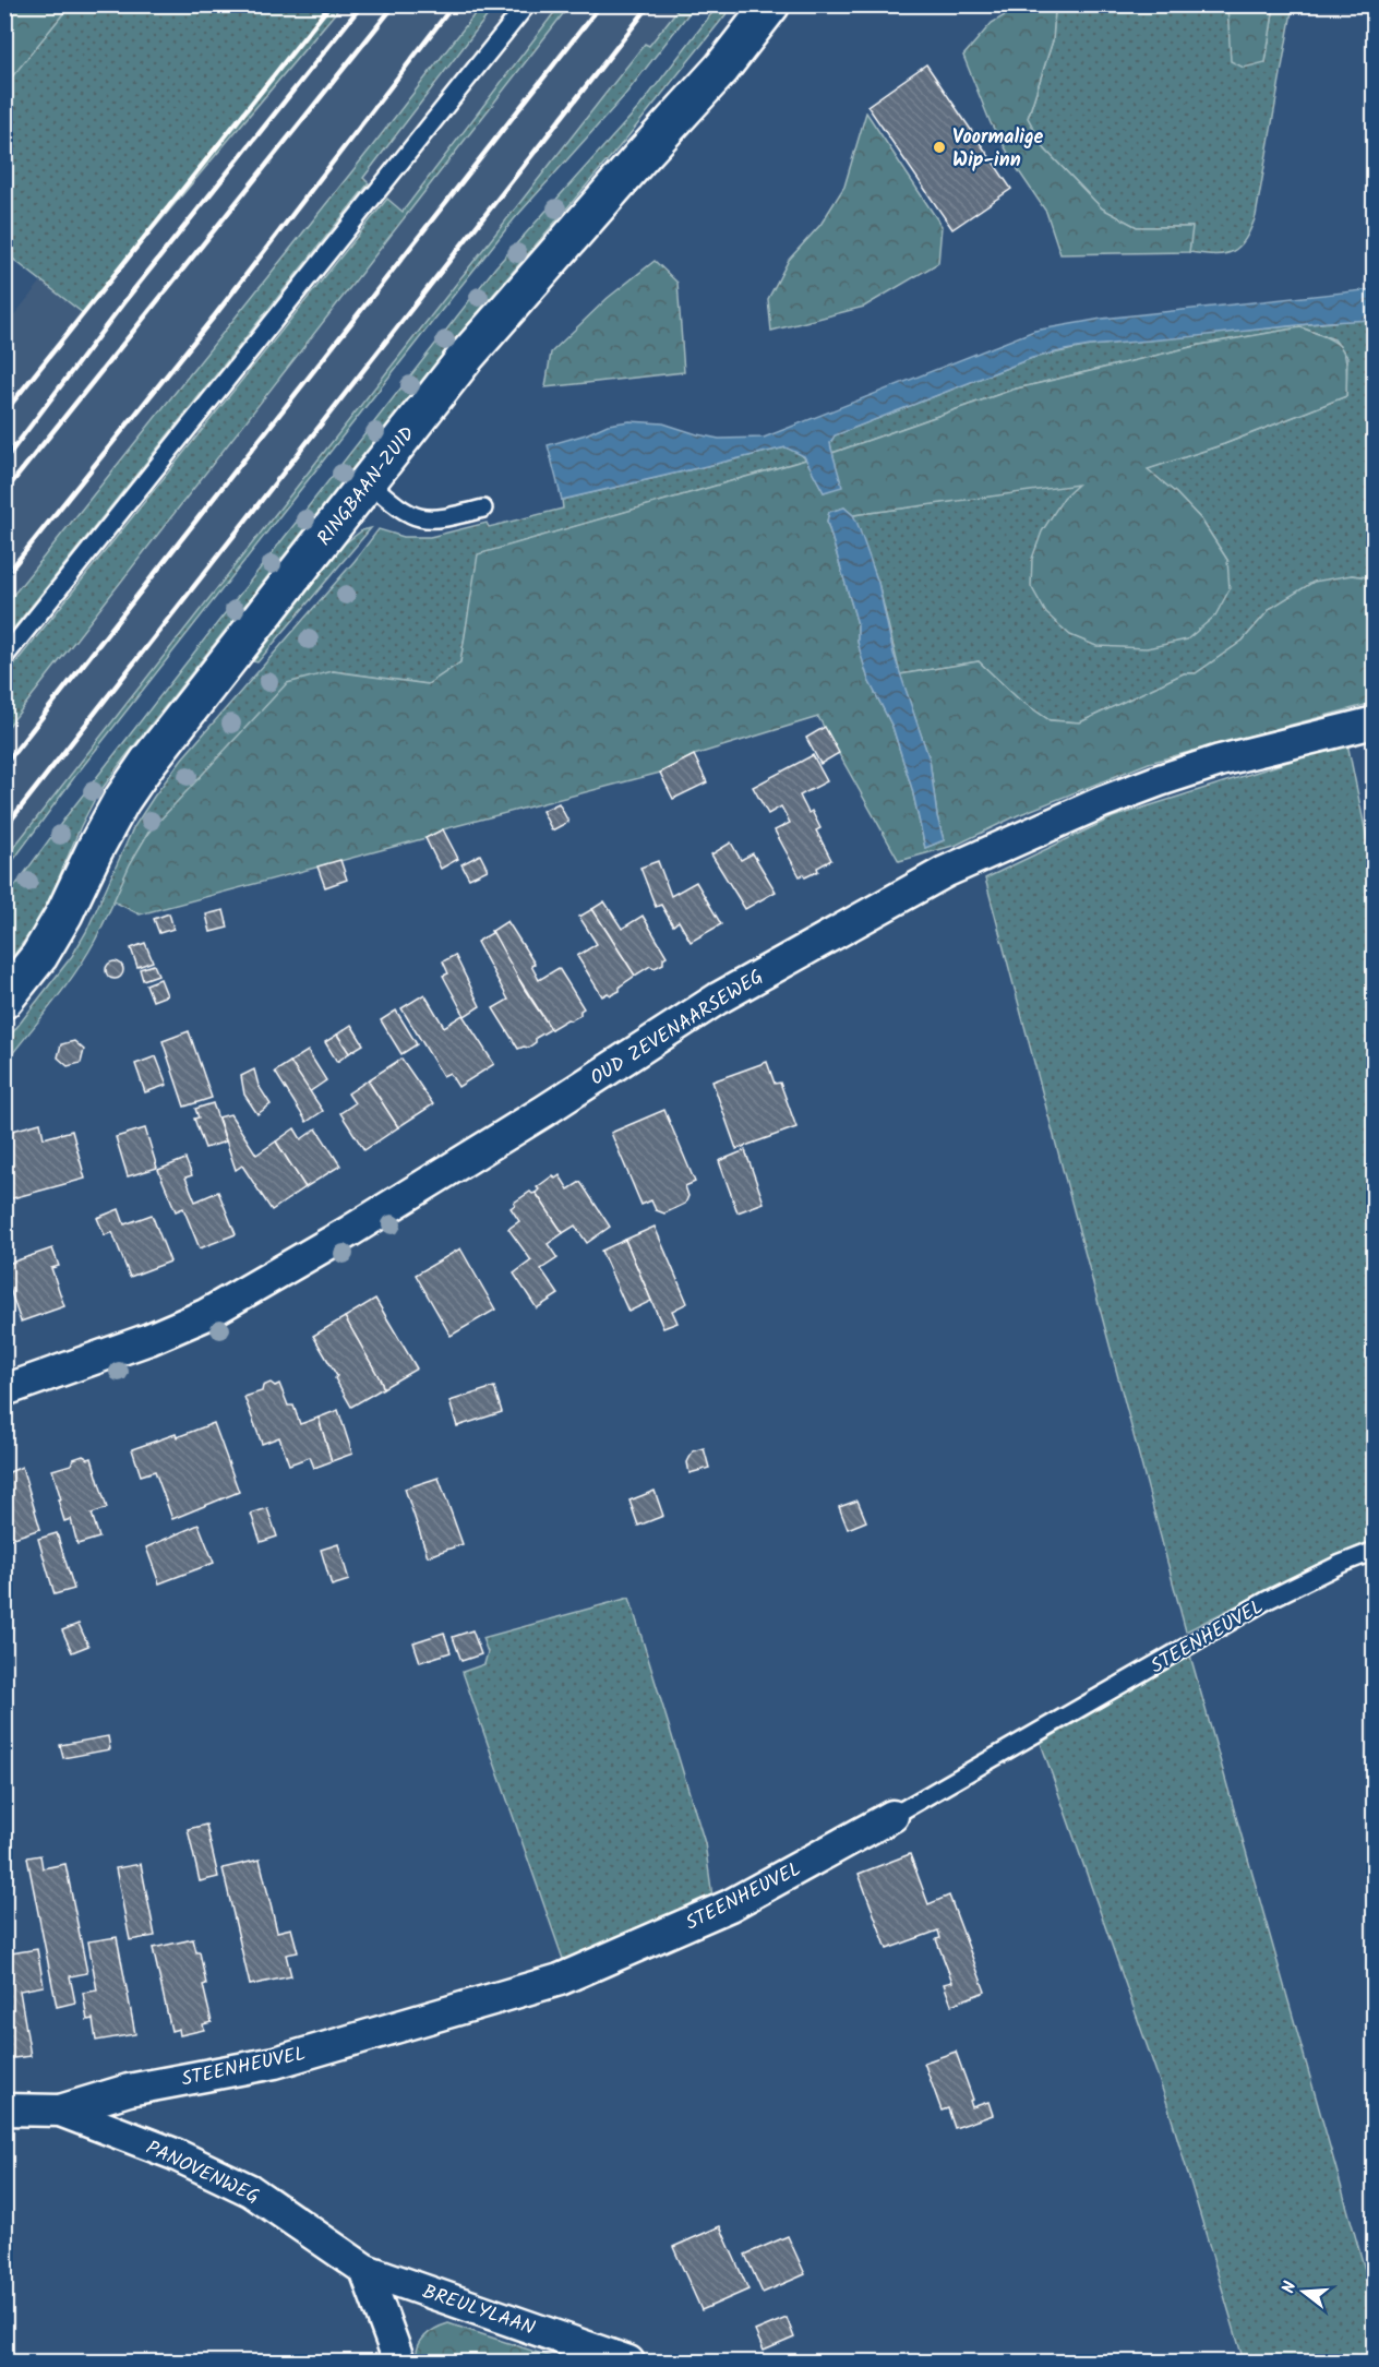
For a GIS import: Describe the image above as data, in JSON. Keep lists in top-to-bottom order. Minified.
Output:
{"streets":{"street":["RINGBAAN-ZUID","OUD ZEVENAARSEWEG","STEENHEUVEL","PANOVENWEG","BREULYLAAN"]},"crossings":[["STEENHEUVEL","PANOVENWEG"],["PANOVENWEG","BREULYLAAN"]],"places":["Voormalige Wip-inn"],"north":"left"}
